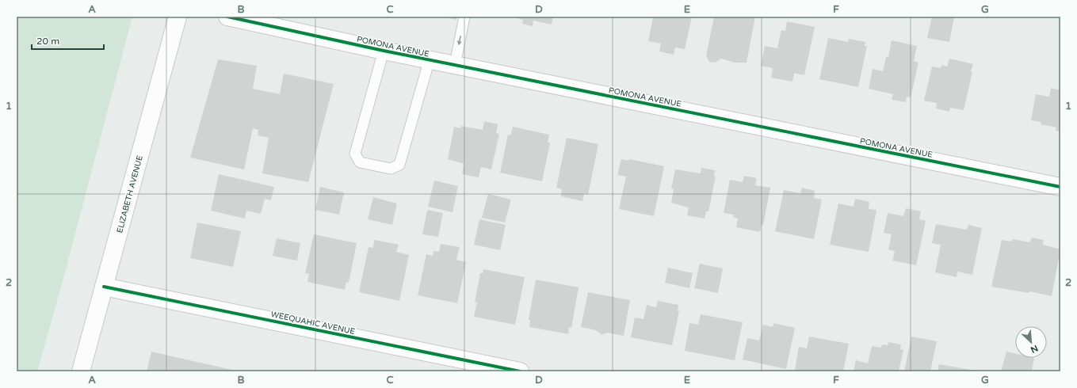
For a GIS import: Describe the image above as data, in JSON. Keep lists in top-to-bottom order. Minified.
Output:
{"streets":{"street":["POMONA AVENUE","ELIZABETH AVENUE","WEEQUAHIC AVENUE"]},"crossings":[["ELIZABETH AVENUE","WEEQUAHIC AVENUE"]],"scale_bar":"20 m","north":"bottom right","grid":{"columns":["A","B","C","D","E","F","G"],"rows":["1","2"]}}
